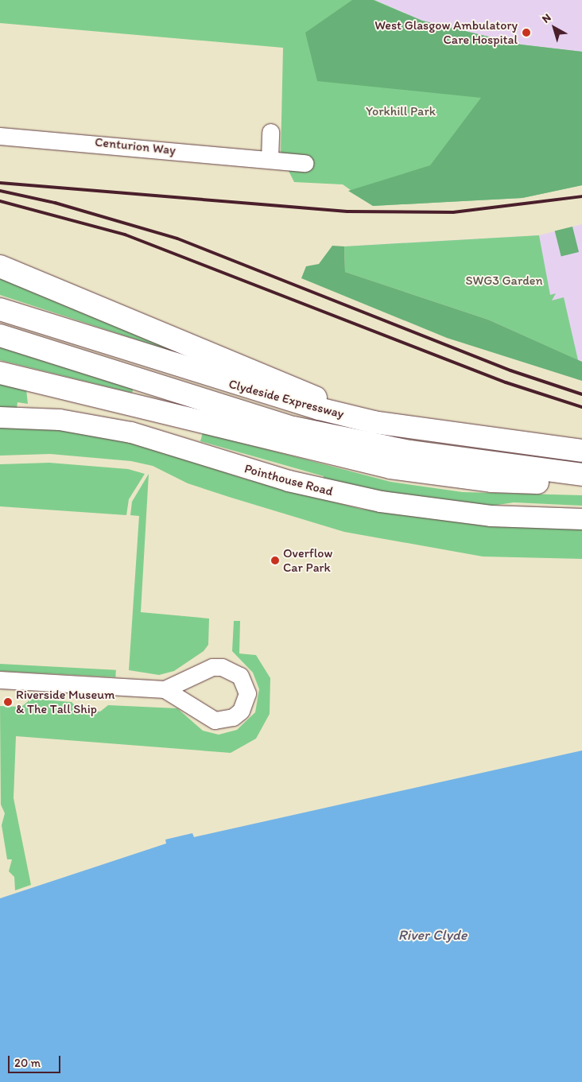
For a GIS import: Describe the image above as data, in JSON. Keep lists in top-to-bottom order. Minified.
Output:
{"streets":{"main road":["Clydeside Expressway"],"street":["Centurion Way","Pointhouse Road"]},"water":["River Clyde"],"parks":["Yorkhill Park","SWG3 Garden"],"places":["West Glasgow Ambulatory Care Hospital","Overflow Car Park","Riverside Museum & The Tall Ship"],"scale_bar":"20 m","north":"top left"}
